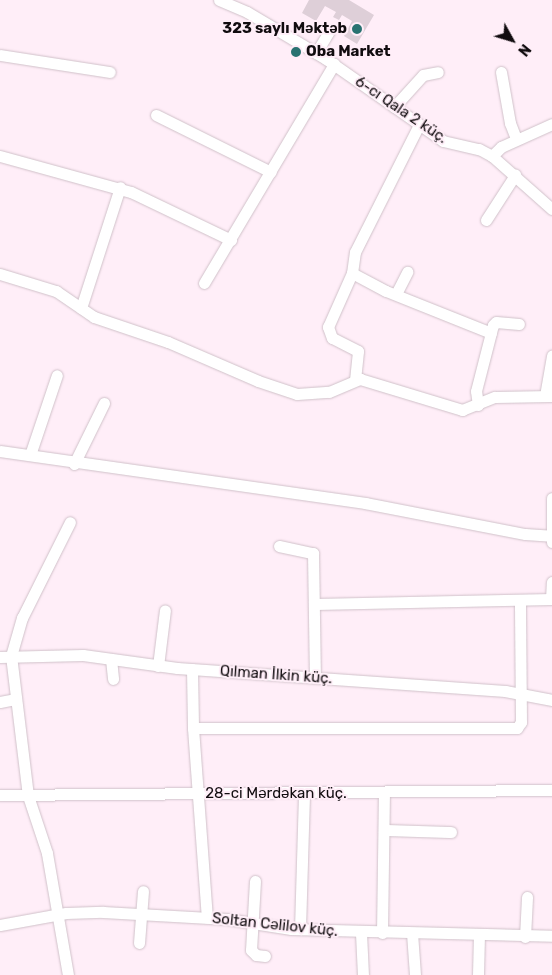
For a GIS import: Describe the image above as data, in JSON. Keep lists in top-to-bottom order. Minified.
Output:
{"streets":{"street":["6-cı Qala 2 küç.","Qılman İlkin küç.","28-ci Mərdəkan küç.","Soltan Cəlilov küç."]},"places":["323 saylı Məktəb","Oba Market"],"north":"bottom right"}
